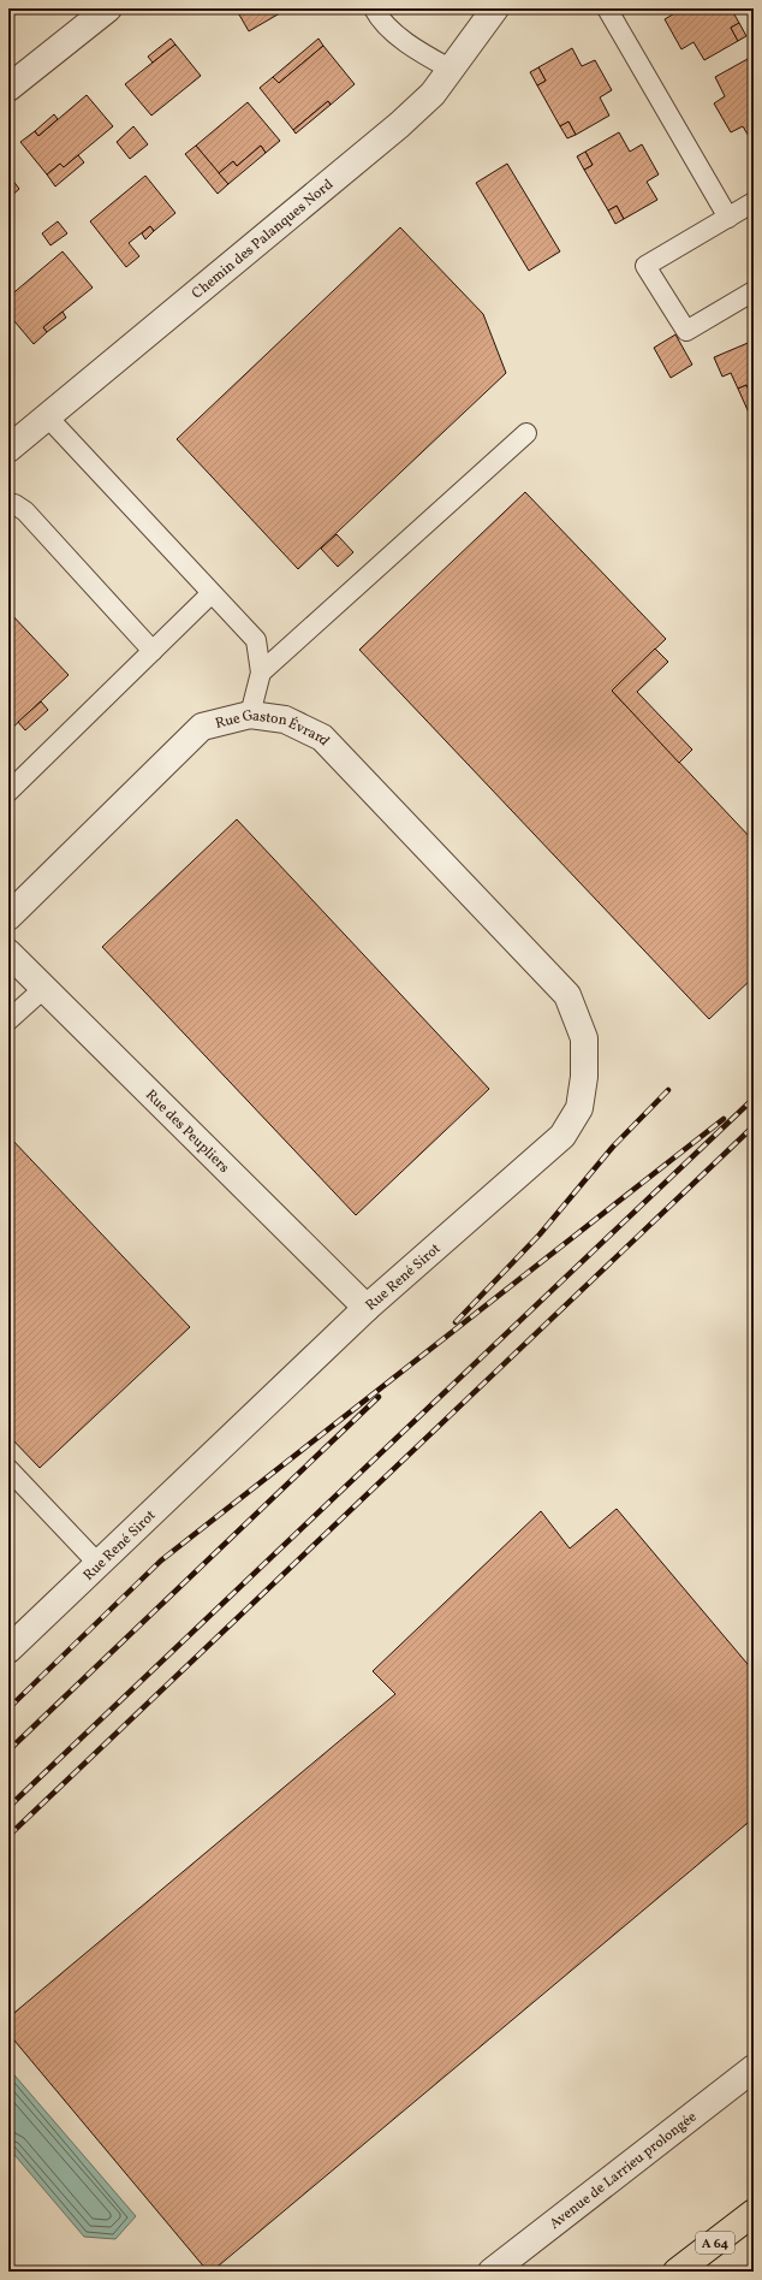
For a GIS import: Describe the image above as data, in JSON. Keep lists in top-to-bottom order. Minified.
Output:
{"streets":{"highway":["A 64"],"street":["Chemin des Palanques Nord","Rue Gaston Évrard","Rue des Peupliers","Rue René Sirot","Avenue de Larrieu prolongée"]},"crossings":[["Rue Gaston Évrard","Rue René Sirot"],["Rue des Peupliers","Rue René Sirot"]]}
